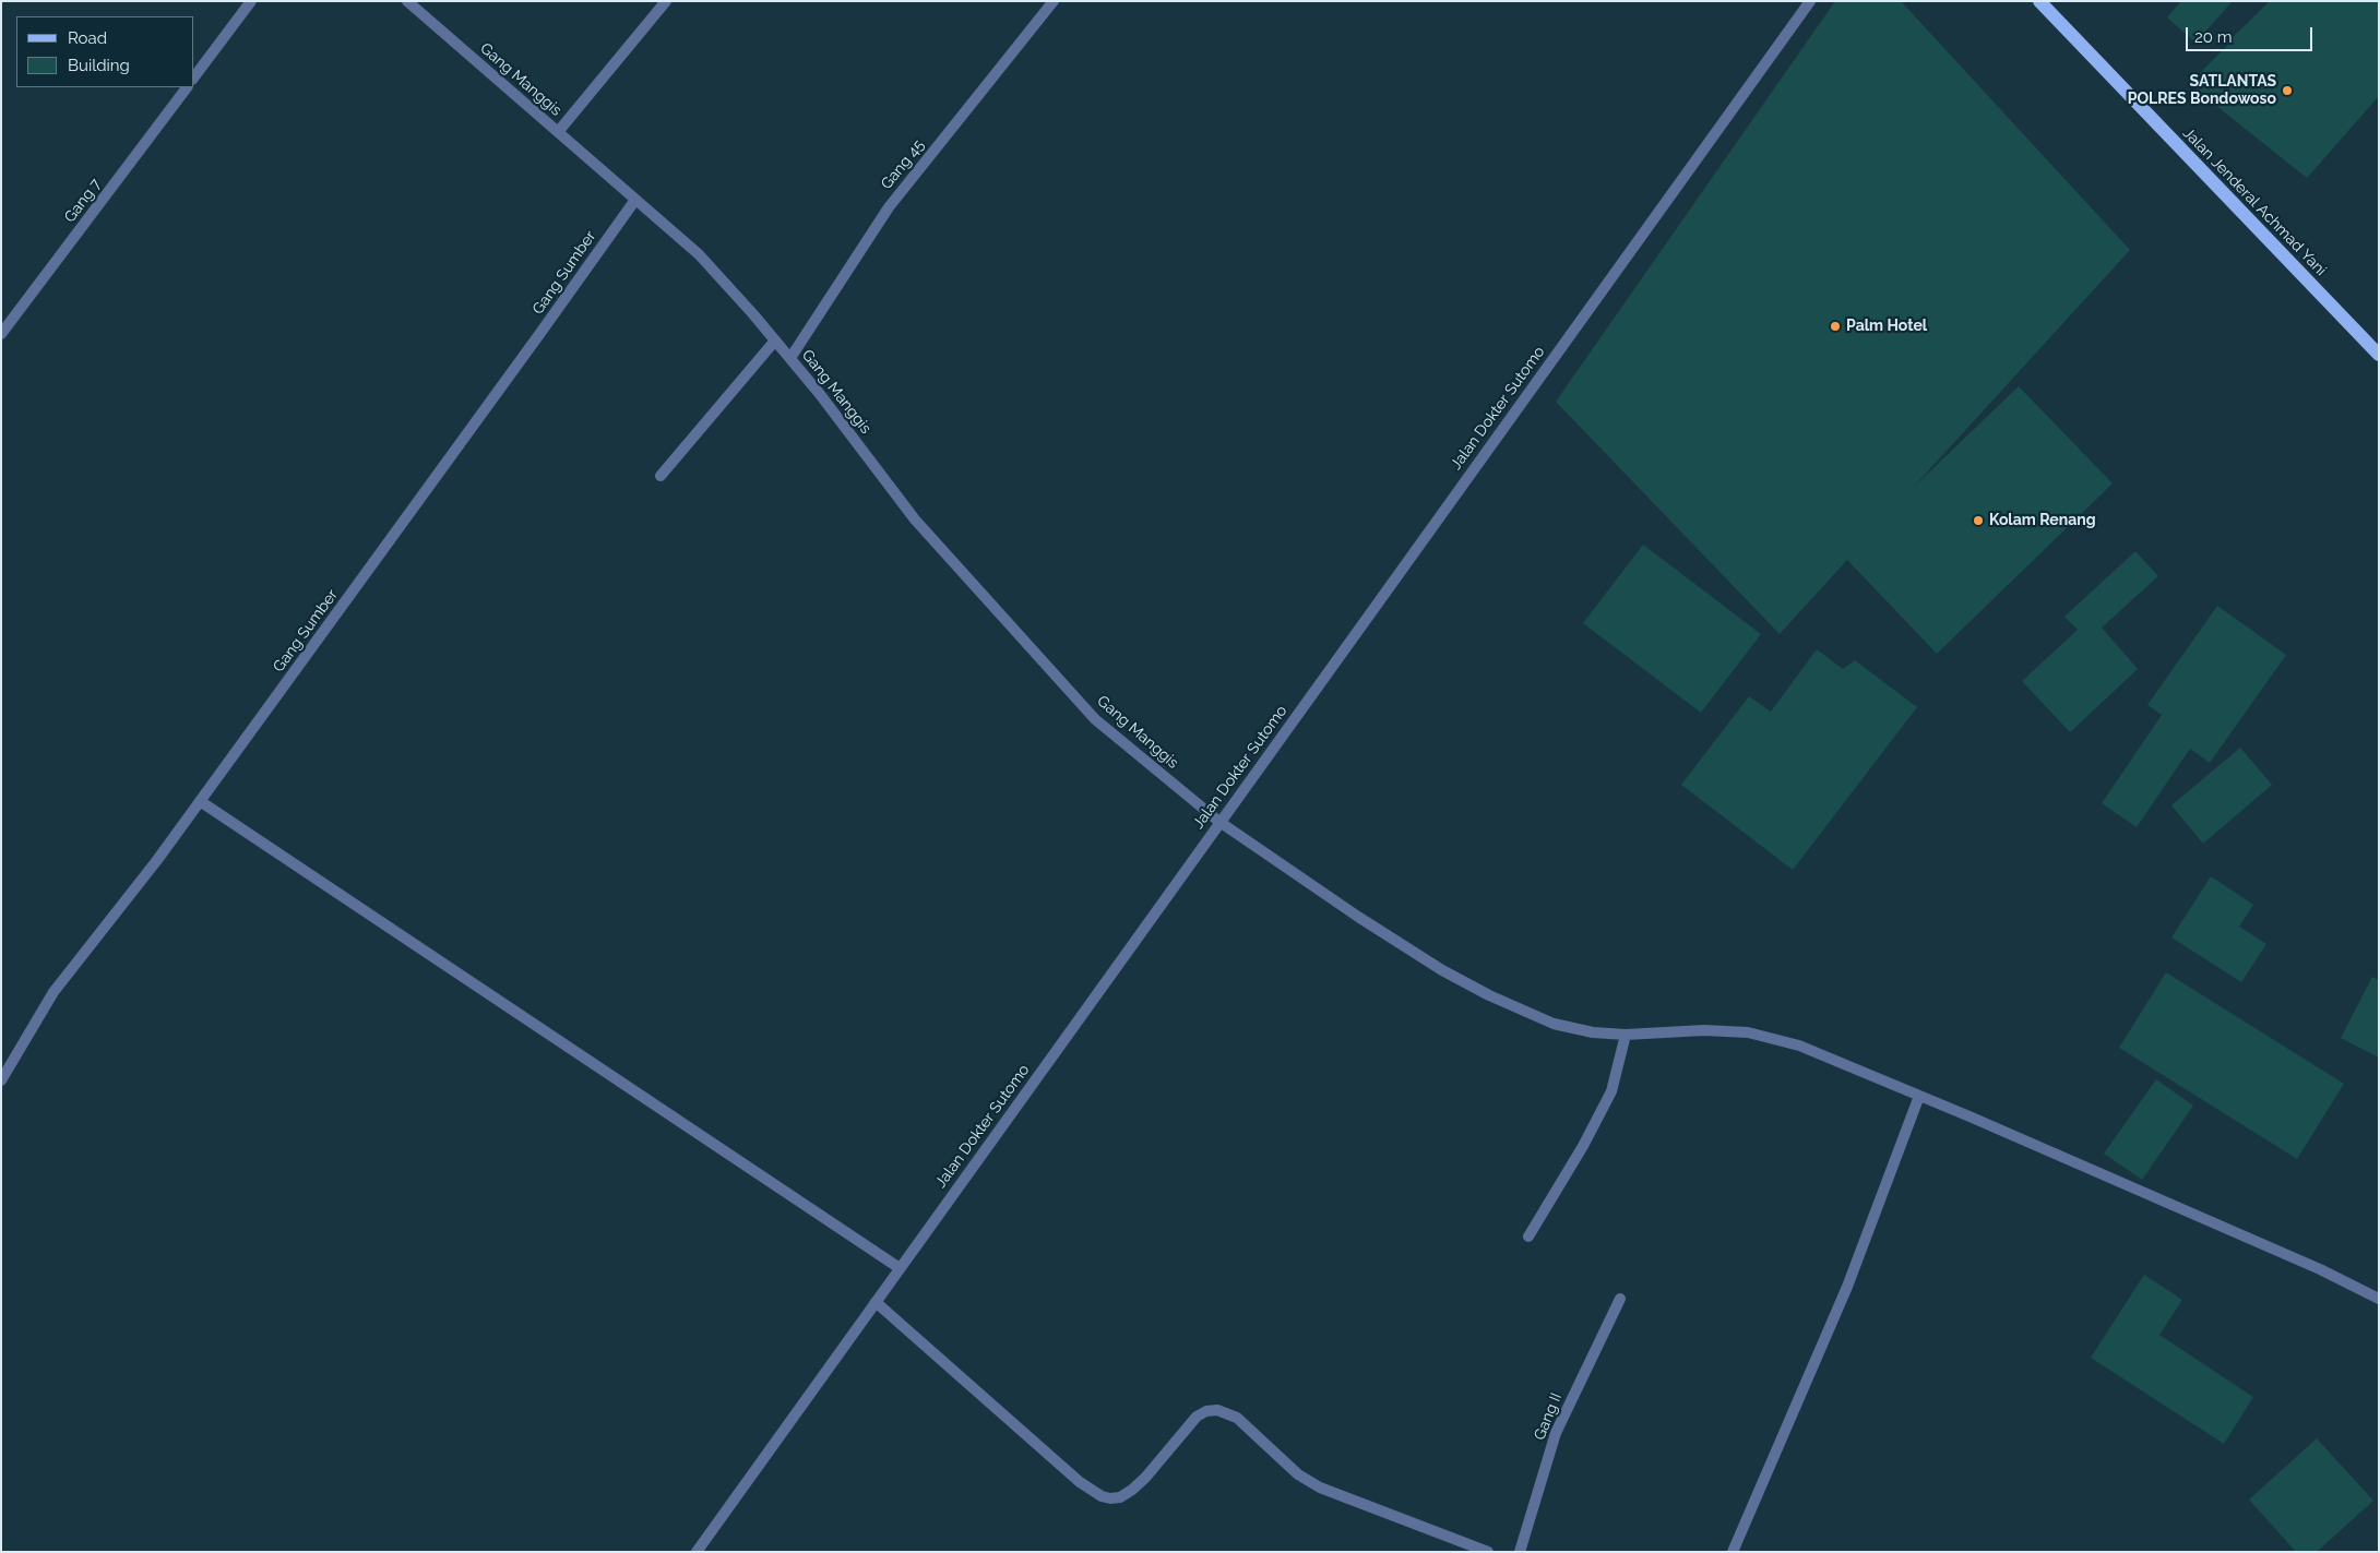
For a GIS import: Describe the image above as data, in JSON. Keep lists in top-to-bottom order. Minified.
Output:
{"streets":{"main road":["Jalan Jenderal Achmad Yani"],"street":["Gang Manggis","Gang 45","Gang 7","Gang Sumber","Jalan Dokter Sutomo","Gang II"]},"crossings":[["Gang Manggis","Gang 45"],["Gang Manggis","Gang Sumber"],["Gang Manggis","Jalan Dokter Sutomo"]],"places":["SATLANTAS POLRES Bondowoso","Palm Hotel","Kolam Renang"],"legend":["Road","Building"],"scale_bar":"20 m"}
